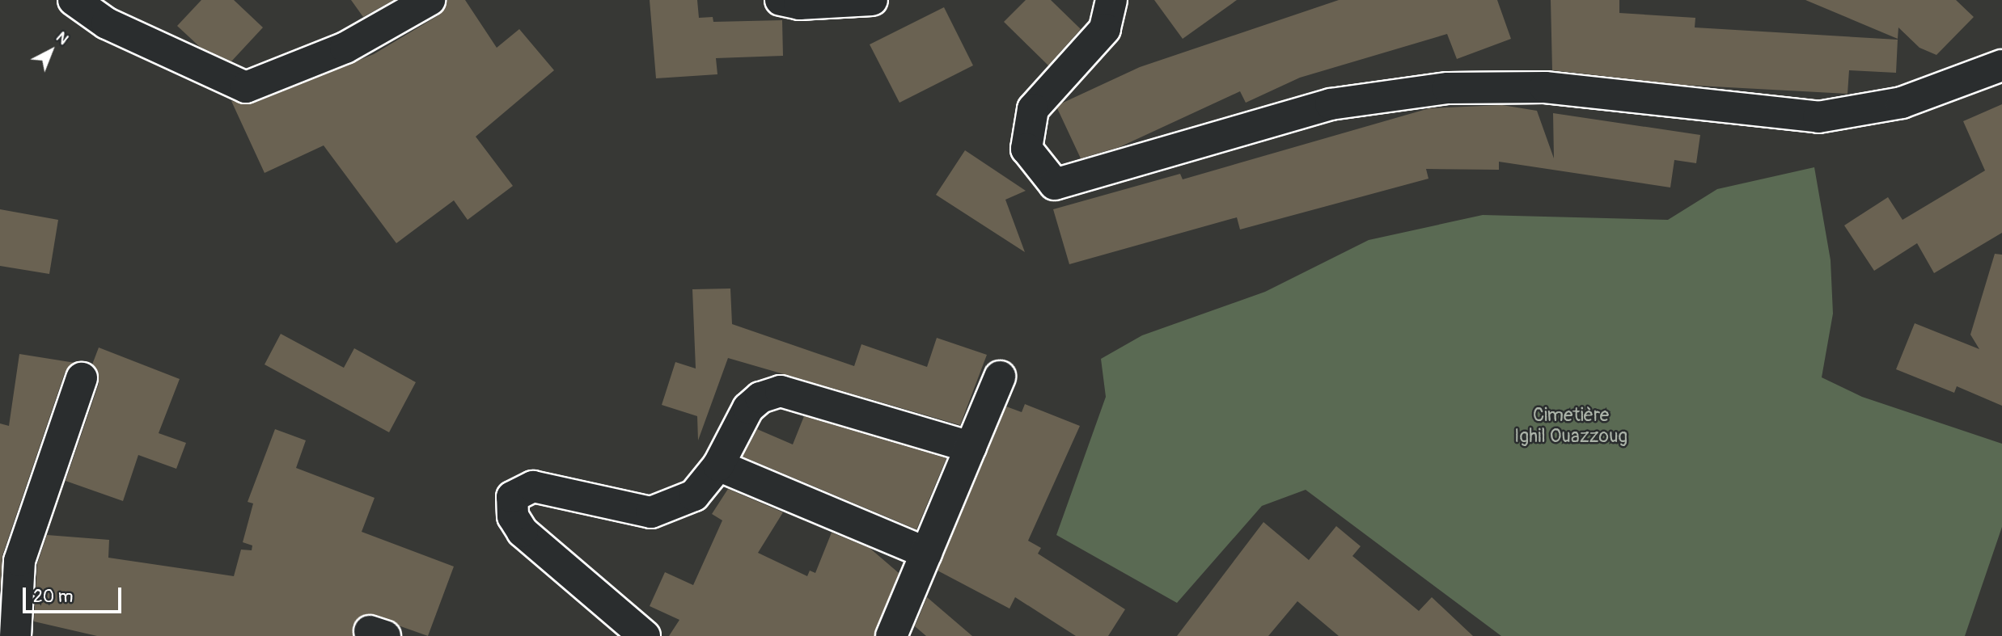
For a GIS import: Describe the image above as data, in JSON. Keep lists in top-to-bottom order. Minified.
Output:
{"parks":["Cimetière Ighil Ouazzoug"],"scale_bar":"20 m","north":"top right"}
